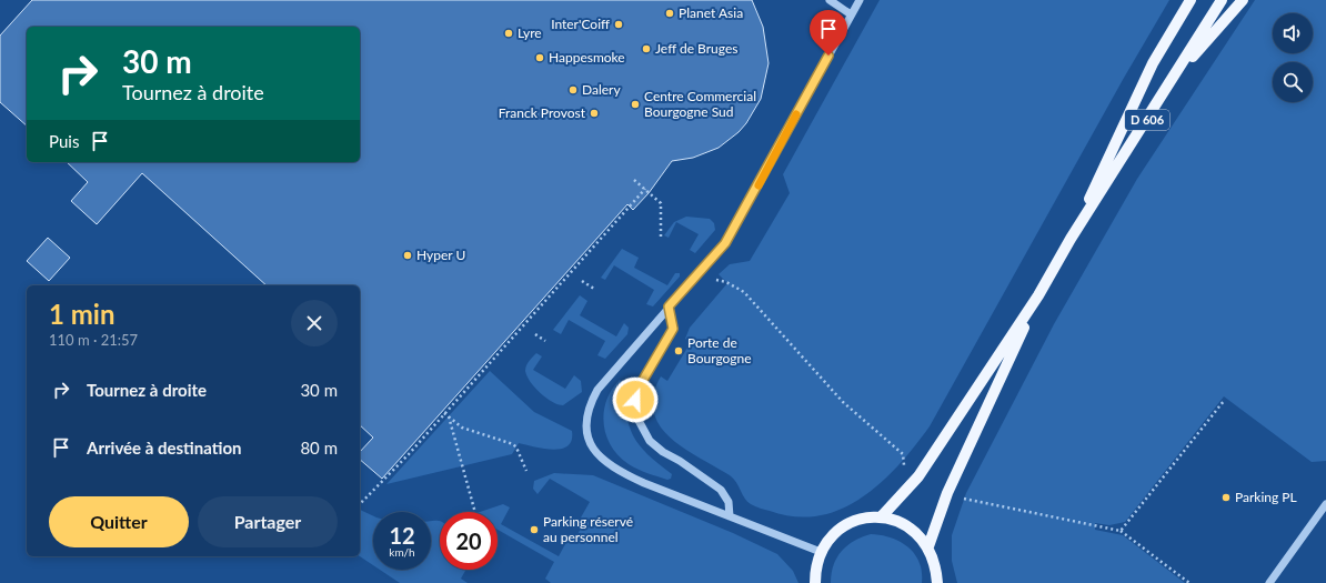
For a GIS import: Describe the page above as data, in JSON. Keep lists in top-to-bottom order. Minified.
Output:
{"streets":{"main road":["D 606"]},"places":["Planet Asia","Inter'Coiff","Lyre","Jeff de Bruges","Happesmoke","Dalery","Centre Commercial Bourgogne Sud","Franck Provost","Hyper U","Porte de Bourgogne","Parking PL","Parking réservé au personnel"],"page":{"turn":["30 m","Tournez à droite"],"then":"Puis","heading":["1 min","110 m · 21:57"],"list":[{"name":"Tournez à droite","value":"30 m"},{"name":"Arrivée à destination","value":"80 m"}],"buttons":["Quitter","Partager"],"speed":"12 km/h","limit":"20"}}
